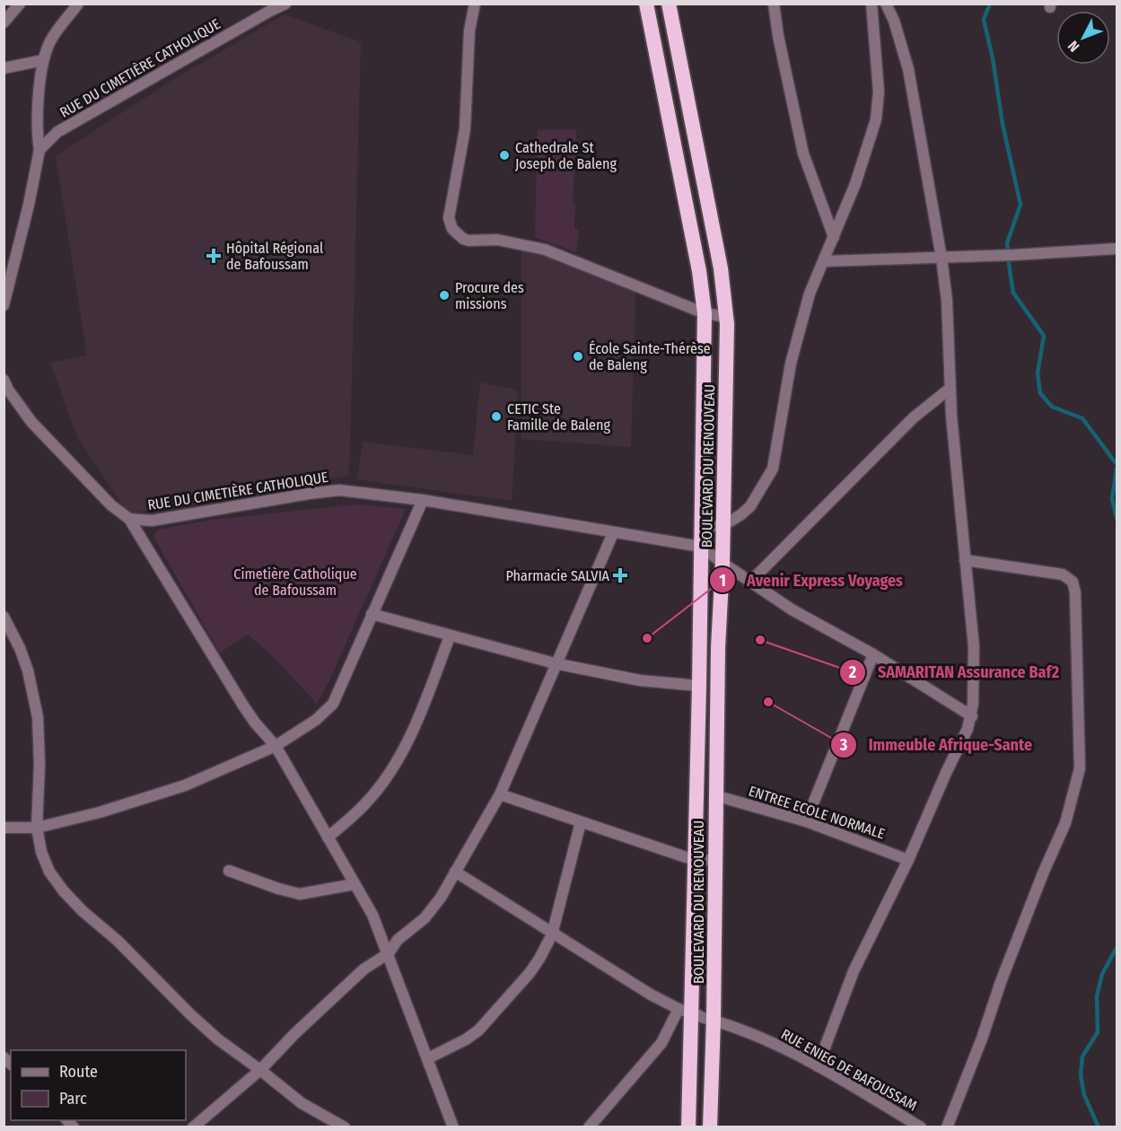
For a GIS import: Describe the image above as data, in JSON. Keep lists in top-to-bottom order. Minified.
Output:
{"streets":{"highway":["BOULEVARD DU RENOUVEAU"],"street":["RUE DU CIMETIÈRE CATHOLIQUE","ENTREE ECOLE NORMALE","RUE ENIEG DE BAFOUSSAM"]},"crossings":[["RUE DU CIMETIÈRE CATHOLIQUE","BOULEVARD DU RENOUVEAU"],["BOULEVARD DU RENOUVEAU","ENTREE ECOLE NORMALE"],["BOULEVARD DU RENOUVEAU","RUE ENIEG DE BAFOUSSAM"]],"parks":["Cimetière Catholique de Bafoussam"],"places":{"other":["Cathedrale St Joseph de Baleng","Procure des missions","École Sainte-Thérèse de Baleng","CETIC Ste Famille de Baleng","Avenir Express Voyages","SAMARITAN Assurance Baf2","Immeuble Afrique-Sante"],"health":["Hôpital Régional de Bafoussam","Pharmacie SALVIA"]},"legend":["Route","Parc"],"north":"bottom left"}
